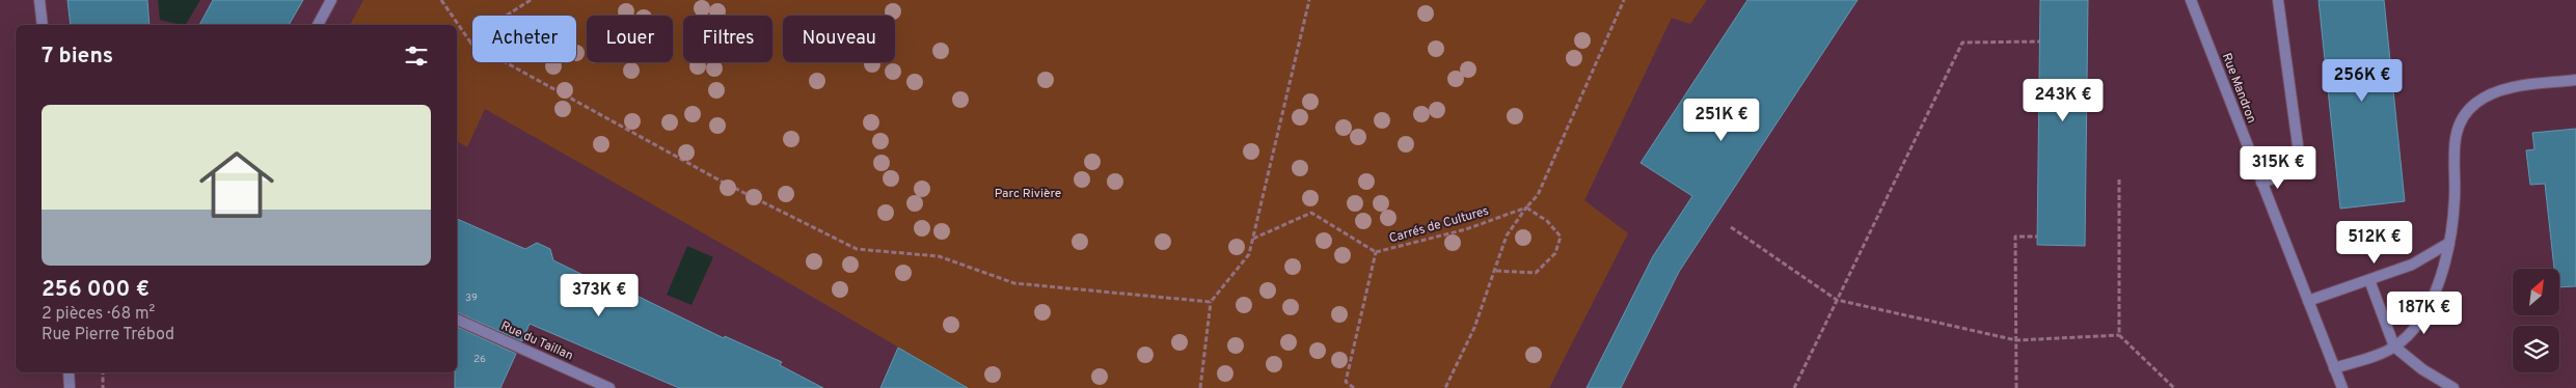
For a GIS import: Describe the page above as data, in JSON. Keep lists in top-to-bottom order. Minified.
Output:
{"streets":{"street":["Rue Mandron","Rue du Taillan"],"path":["Carrés de Cultures"]},"parks":["Parc Rivière"],"house_numbers":["39","26"],"north":"top right","page":{"chip":["Acheter","Louer","Filtres","Nouveau"],"heading":"7 biens","price":["256K €","243K €","251K €","315K €","512K €","373K €","187K €"],"list":[{"name":"256 000 €","note":"2 pièces · 68 m² · Rue Pierre Trébod"}]}}
